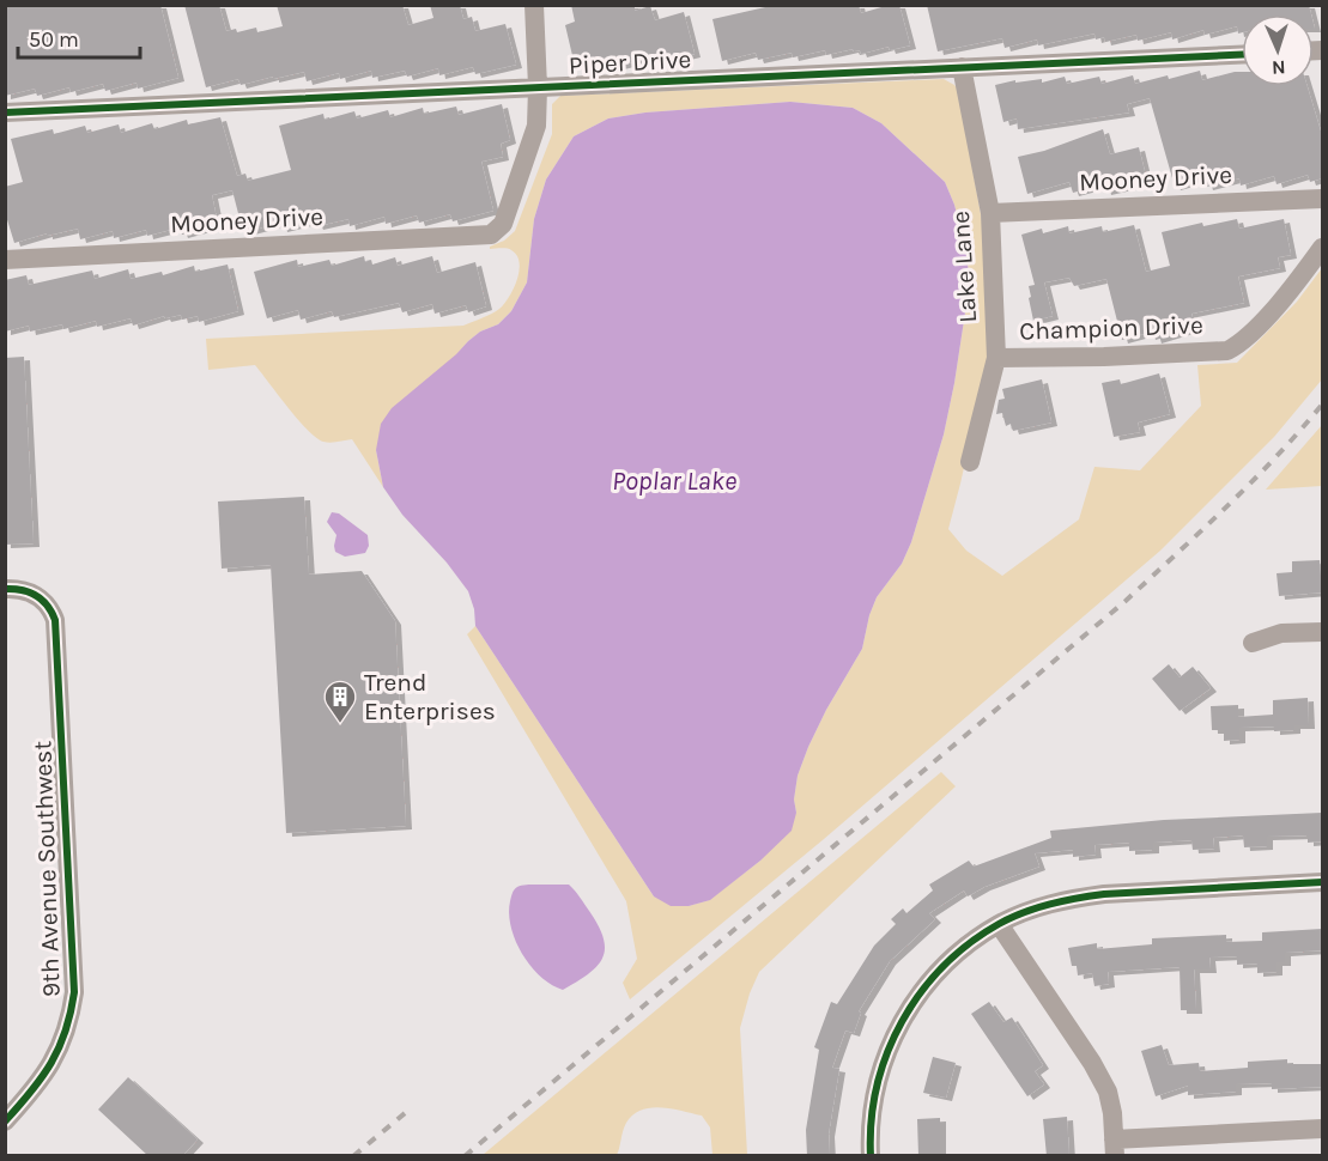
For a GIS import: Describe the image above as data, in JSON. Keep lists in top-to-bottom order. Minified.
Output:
{"streets":{"street":["Piper Drive","Mooney Drive","Lake Lane","Champion Drive","9th Avenue Southwest"]},"crossings":[["Piper Drive","Mooney Drive"],["Piper Drive","Lake Lane"],["Mooney Drive","Lake Lane"],["Lake Lane","Champion Drive"]],"water":["Poplar Lake"],"places":{"building":["Trend Enterprises"]},"scale_bar":"50 m","north":"bottom"}
